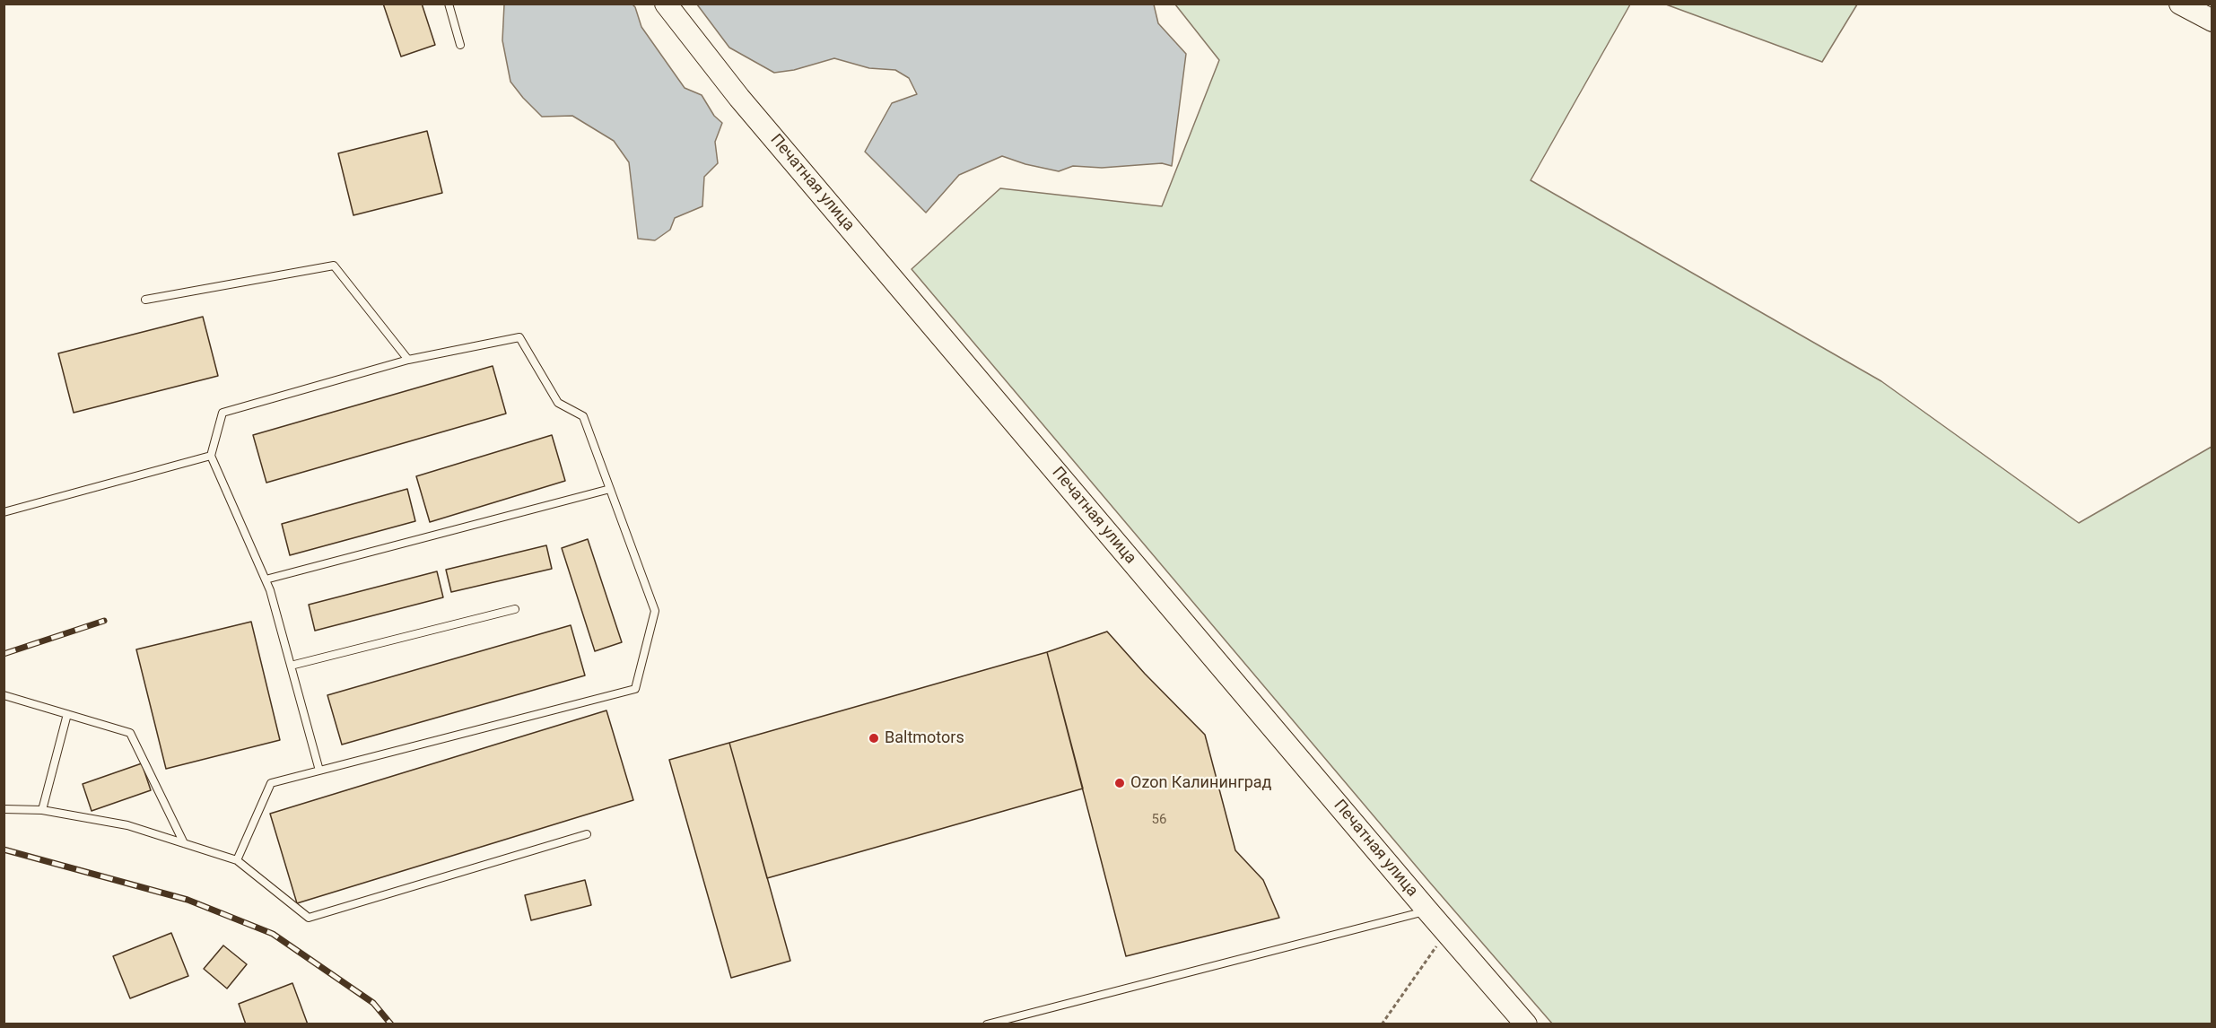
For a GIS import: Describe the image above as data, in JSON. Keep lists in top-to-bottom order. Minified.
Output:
{"streets":{"street":["Печатная улица"]},"places":["Baltmotors","Ozon Калининград"],"house_numbers":["56"]}
